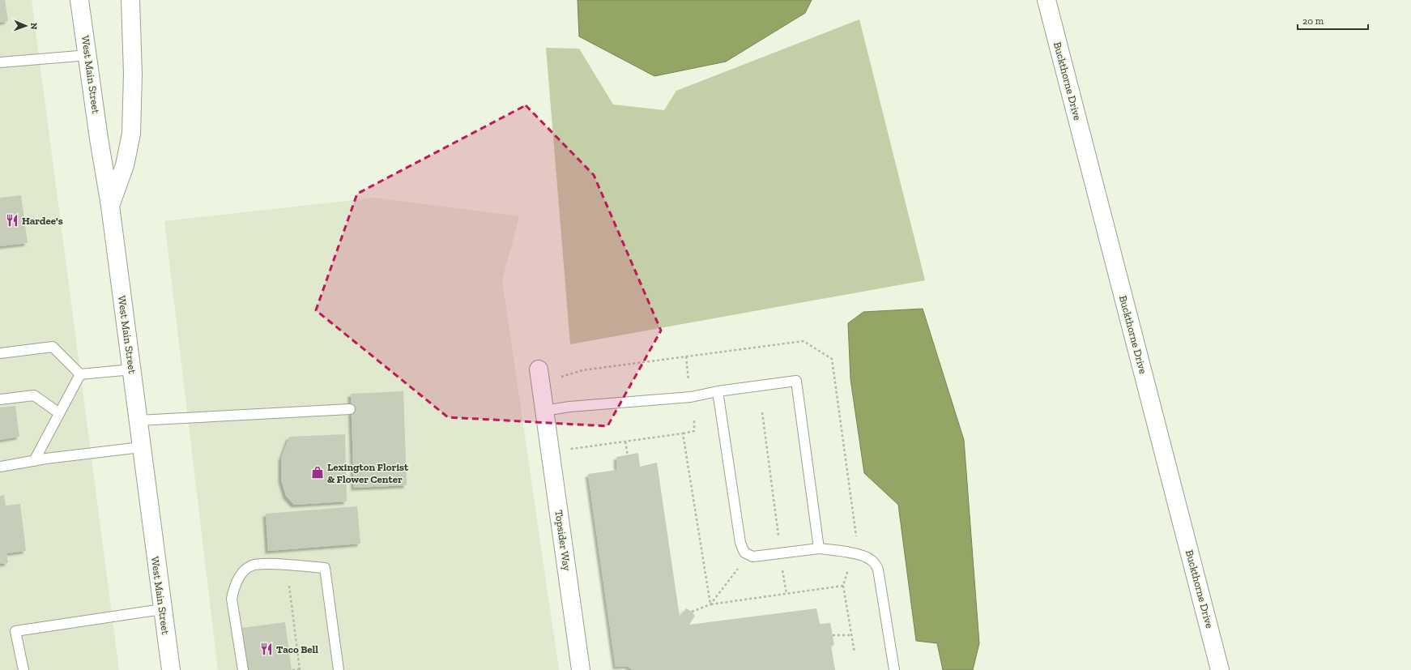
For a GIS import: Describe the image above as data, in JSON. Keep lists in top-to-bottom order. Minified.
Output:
{"streets":{"street":["West Main Street","Buckthorne Drive","Topsider Way"]},"places":{"restaurant":["Hardee's","Taco Bell"],"shop":["Lexington Florist & Flower Center"]},"scale_bar":"20 m","north":"right"}
